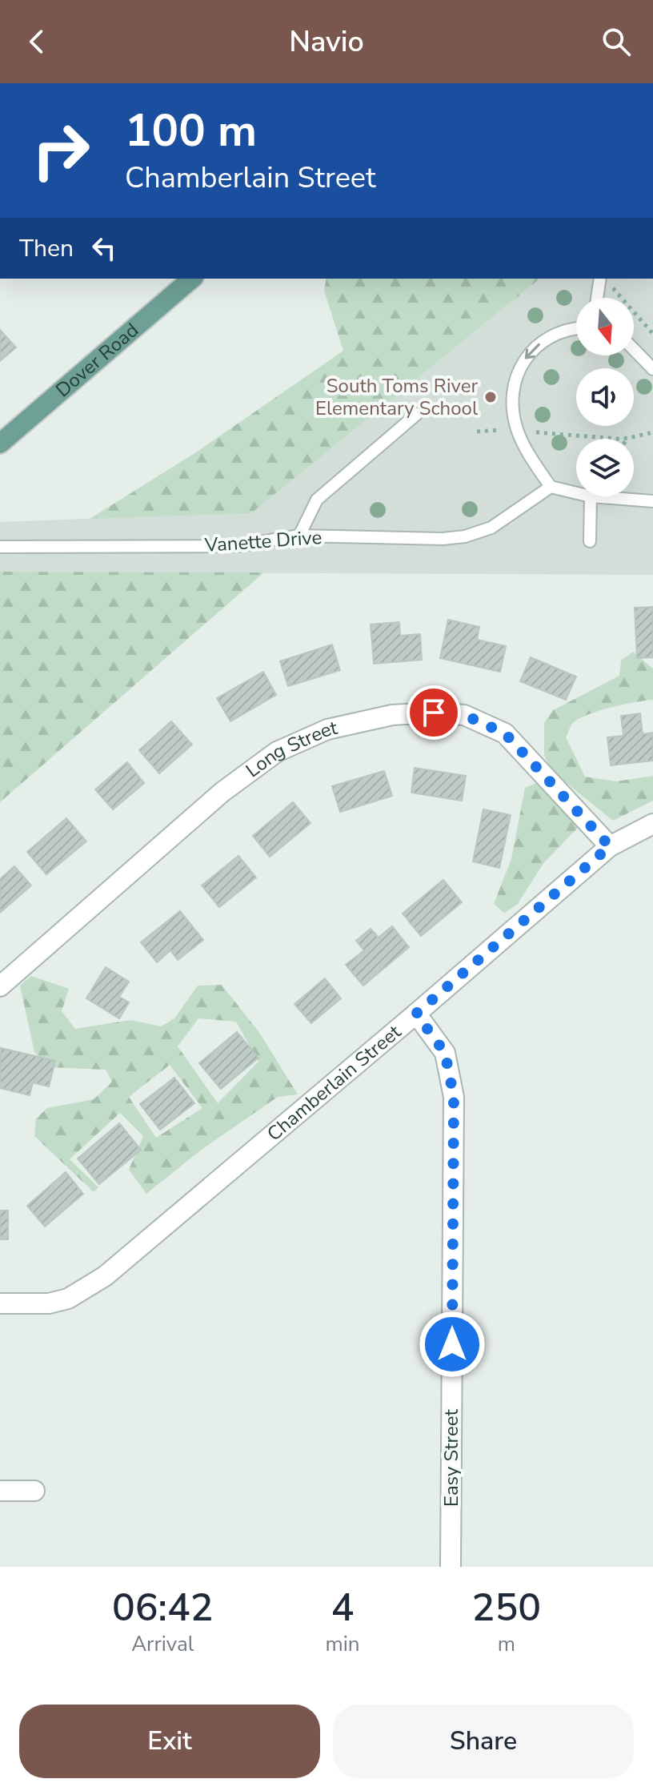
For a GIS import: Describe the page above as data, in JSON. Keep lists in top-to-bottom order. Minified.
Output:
{"streets":{"main road":["Dover Road"],"street":["Long Street","Chamberlain Street","Easy Street"],"lane":["Vanette Drive"]},"crossings":[["Long Street","Chamberlain Street"],["Chamberlain Street","Easy Street"]],"places":["South Toms River Elementary School"],"north":"bottom","page":{"header":"Navio","turn":["100 m","Chamberlain Street"],"then":"Then","eta":["06:42","Arrival","4","min","250","m"],"buttons":["Exit","Share"]}}
